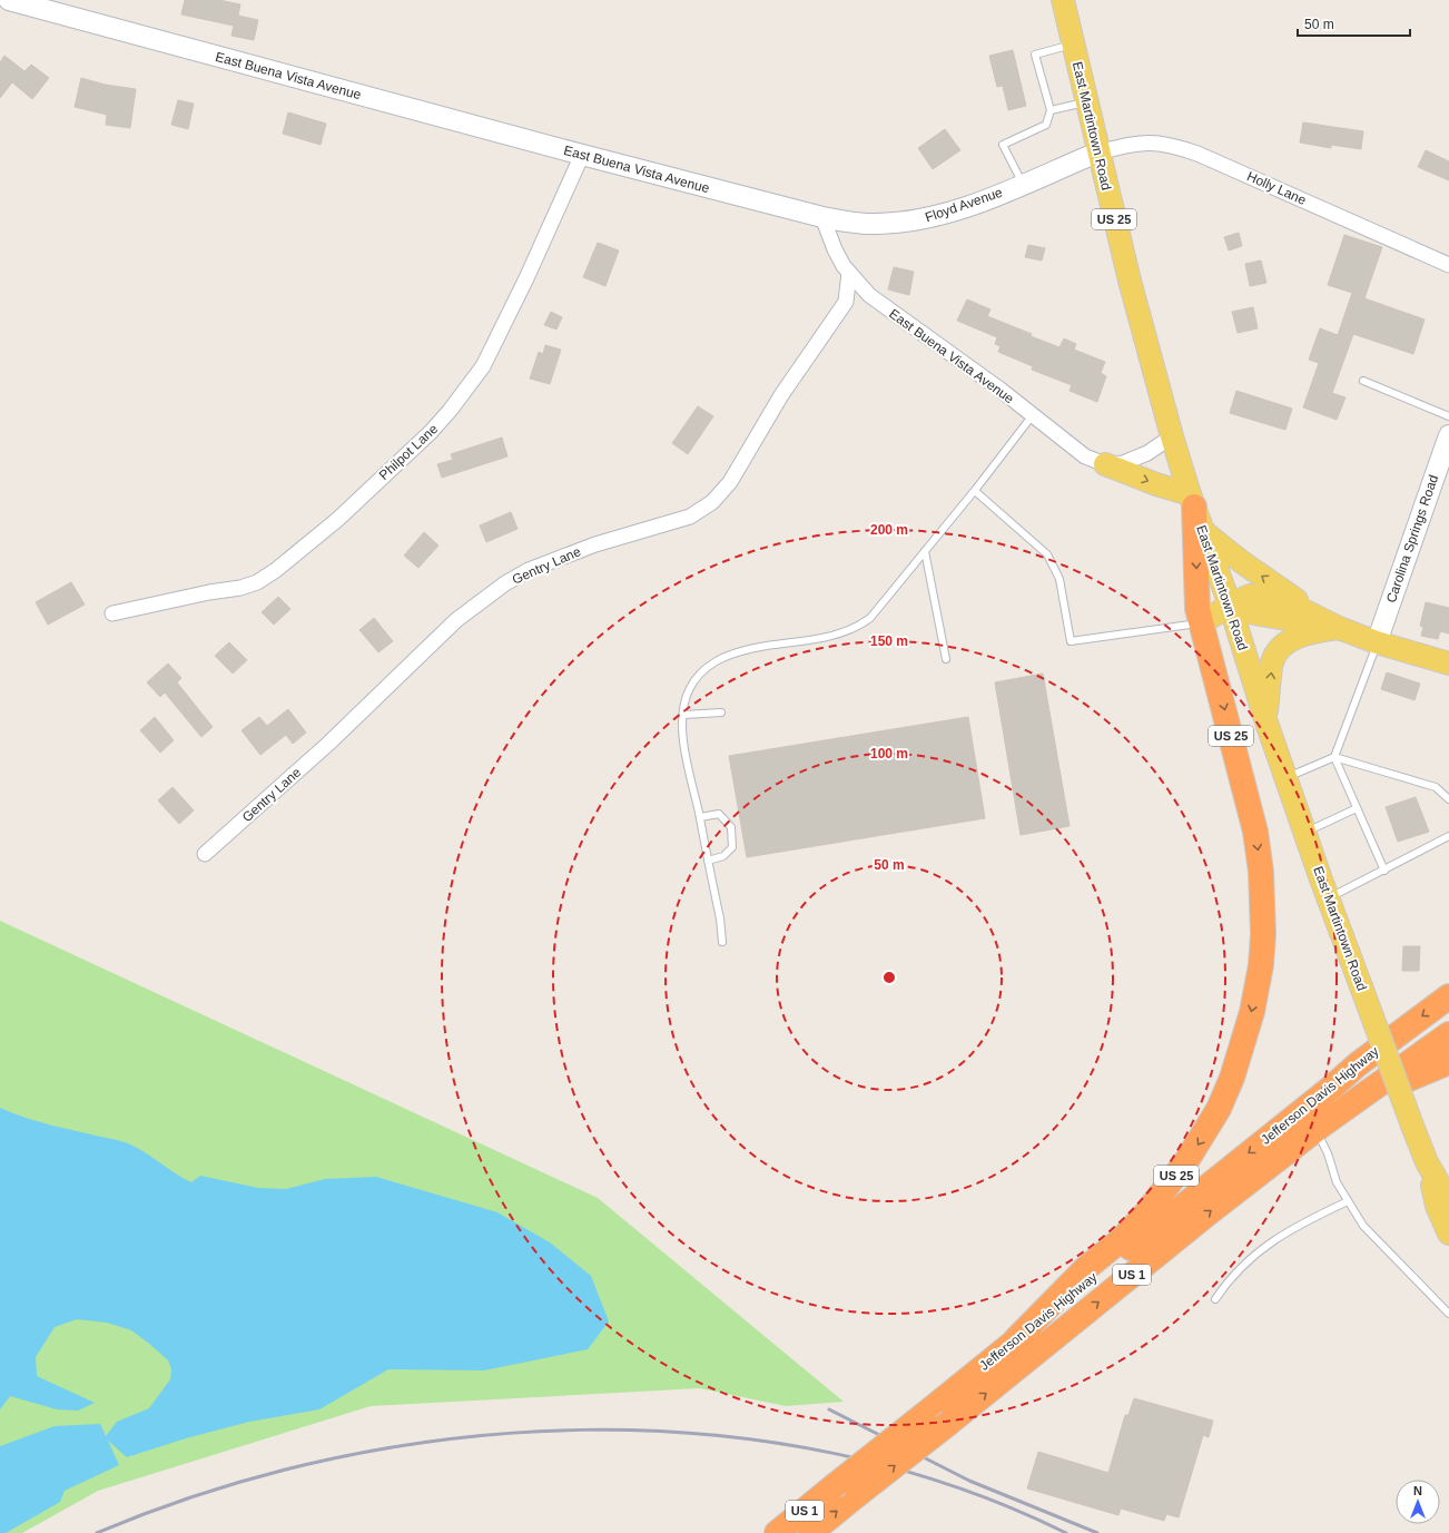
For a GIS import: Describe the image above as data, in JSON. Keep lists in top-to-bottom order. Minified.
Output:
{"streets":{"highway":["US 25","Jefferson Davis Highway","US 1"],"main road":["East Buena Vista Avenue","East Martintown Road","Floyd Avenue","Carolina Springs Road"],"street":["Holly Lane","Philpot Lane","Gentry Lane"]},"crossings":[["East Buena Vista Avenue","East Martintown Road"],["East Buena Vista Avenue","Floyd Avenue"],["East Buena Vista Avenue","Philpot Lane"],["East Buena Vista Avenue","Gentry Lane"],["East Martintown Road","Holly Lane"],["East Martintown Road","Floyd Avenue"],["East Martintown Road","US 25"],["Holly Lane","Floyd Avenue"],["US 25","Jefferson Davis Highway"]],"scale_bar":"50 m","north":"top","rings":["200 m","150 m","100 m","50 m"]}
